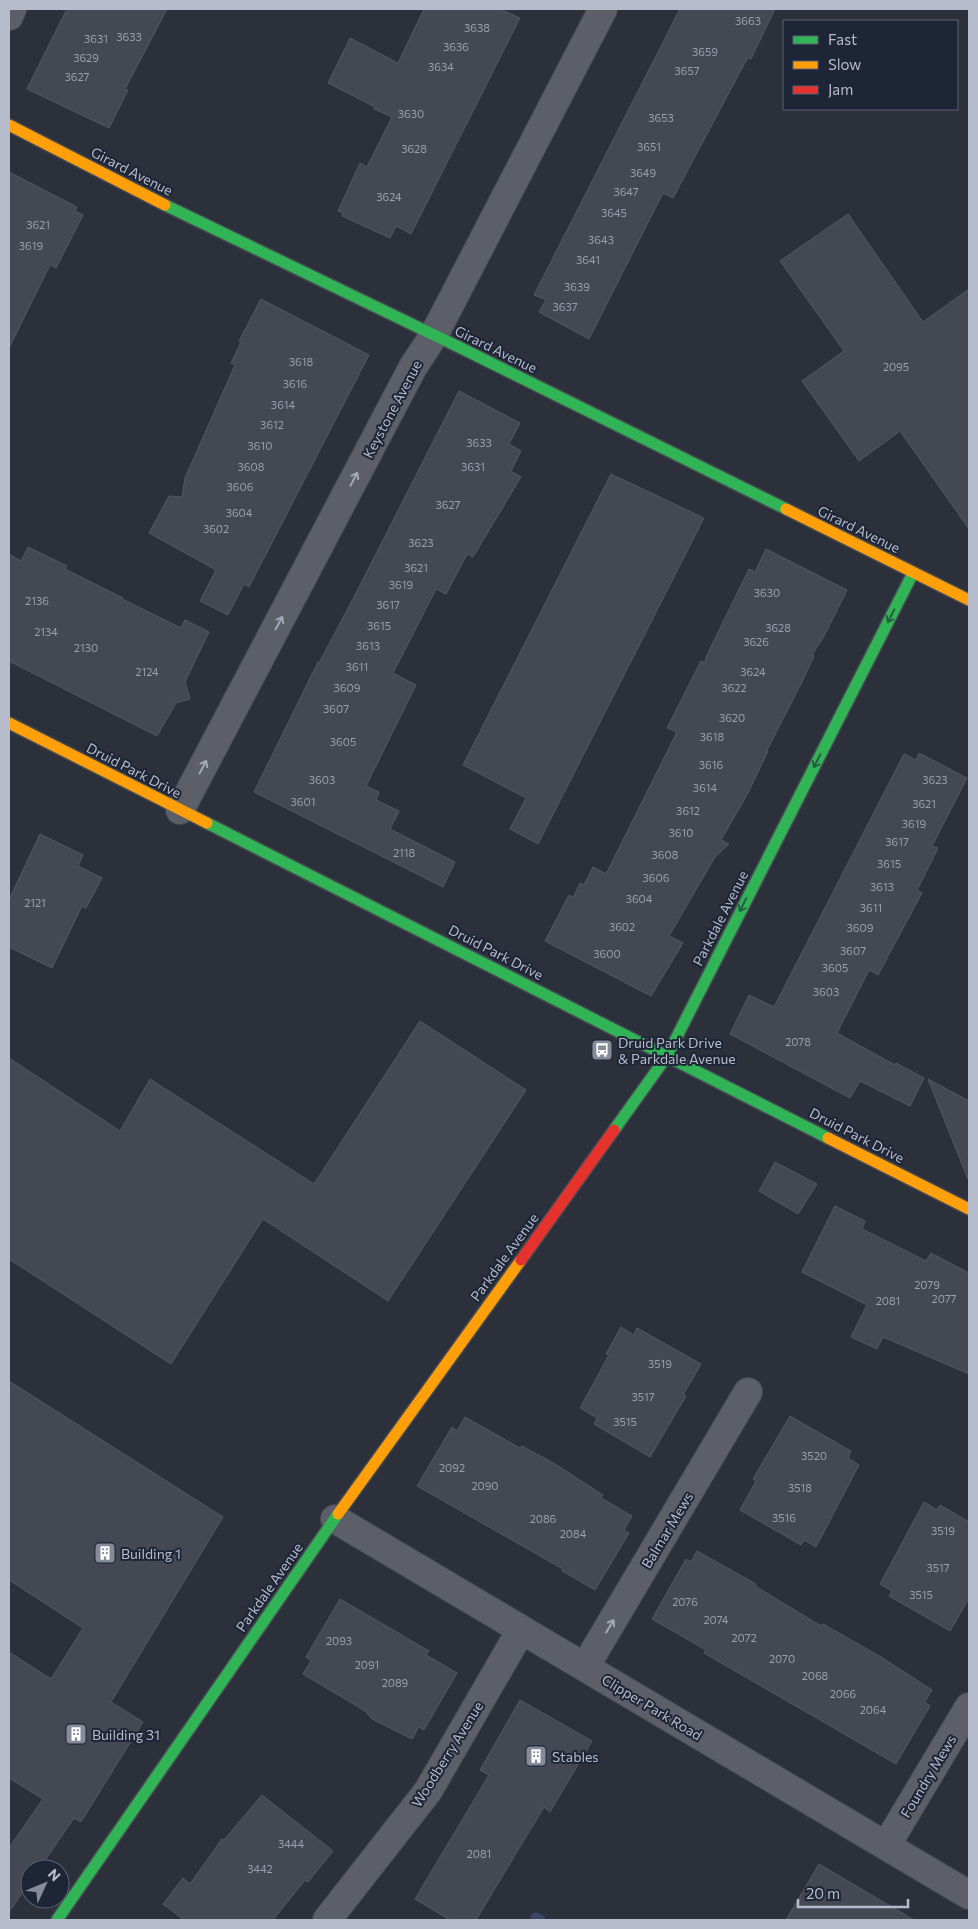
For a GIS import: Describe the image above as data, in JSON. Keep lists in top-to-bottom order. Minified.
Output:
{"streets":{"street":["Girard Avenue","Keystone Avenue","Druid Park Drive","Parkdale Avenue","Balmar Mews","Clipper Park Road","Woodberry Avenue","Foundry Mews"]},"crossings":[["Girard Avenue","Keystone Avenue"],["Girard Avenue","Parkdale Avenue"],["Keystone Avenue","Druid Park Drive"],["Druid Park Drive","Parkdale Avenue"],["Parkdale Avenue","Clipper Park Road"],["Balmar Mews","Clipper Park Road"],["Clipper Park Road","Woodberry Avenue"],["Clipper Park Road","Foundry Mews"]],"one_way":["Keystone Avenue","Balmar Mews"],"places":{"bus stop":["Druid Park Drive & Parkdale Avenue"],"building":["Building 1","Building 31","Stables"]},"house_numbers":["3663","3638","3633","3631","3636","3659","3629","3634","3657","3627","3630","3653","3651","3628","3649","3647","3624","3645","3621","3643","3619","3641","3639","3637","3618","2095","3616","3614","3612","3633","3610","3608","3631","3606","3627","3604","3602","3623","3621","3619","3630","2136","3617","3615","3628","2134","3626","3613","2130","3611","2124","3624","3609","3622","3607","3620","3618","3605","3616","3603","3623","3614","3601","3621","3612","3619","3610","3617","2118","3608","3615","3606","3613","3604","2121","3611","3602","3609","3607","3600","3605","3603","2078","2079","2077","2081","3519","3517","3515","3520","2092","2090","3518","3516","2086","3519","2084","3517","3515","2076","2074","2072","2093","2070","2091","2068","2089","2066","2064","3444","2081","3442"],"legend":["Fast","Slow","Jam"],"scale_bar":"20 m","north":"top right"}
